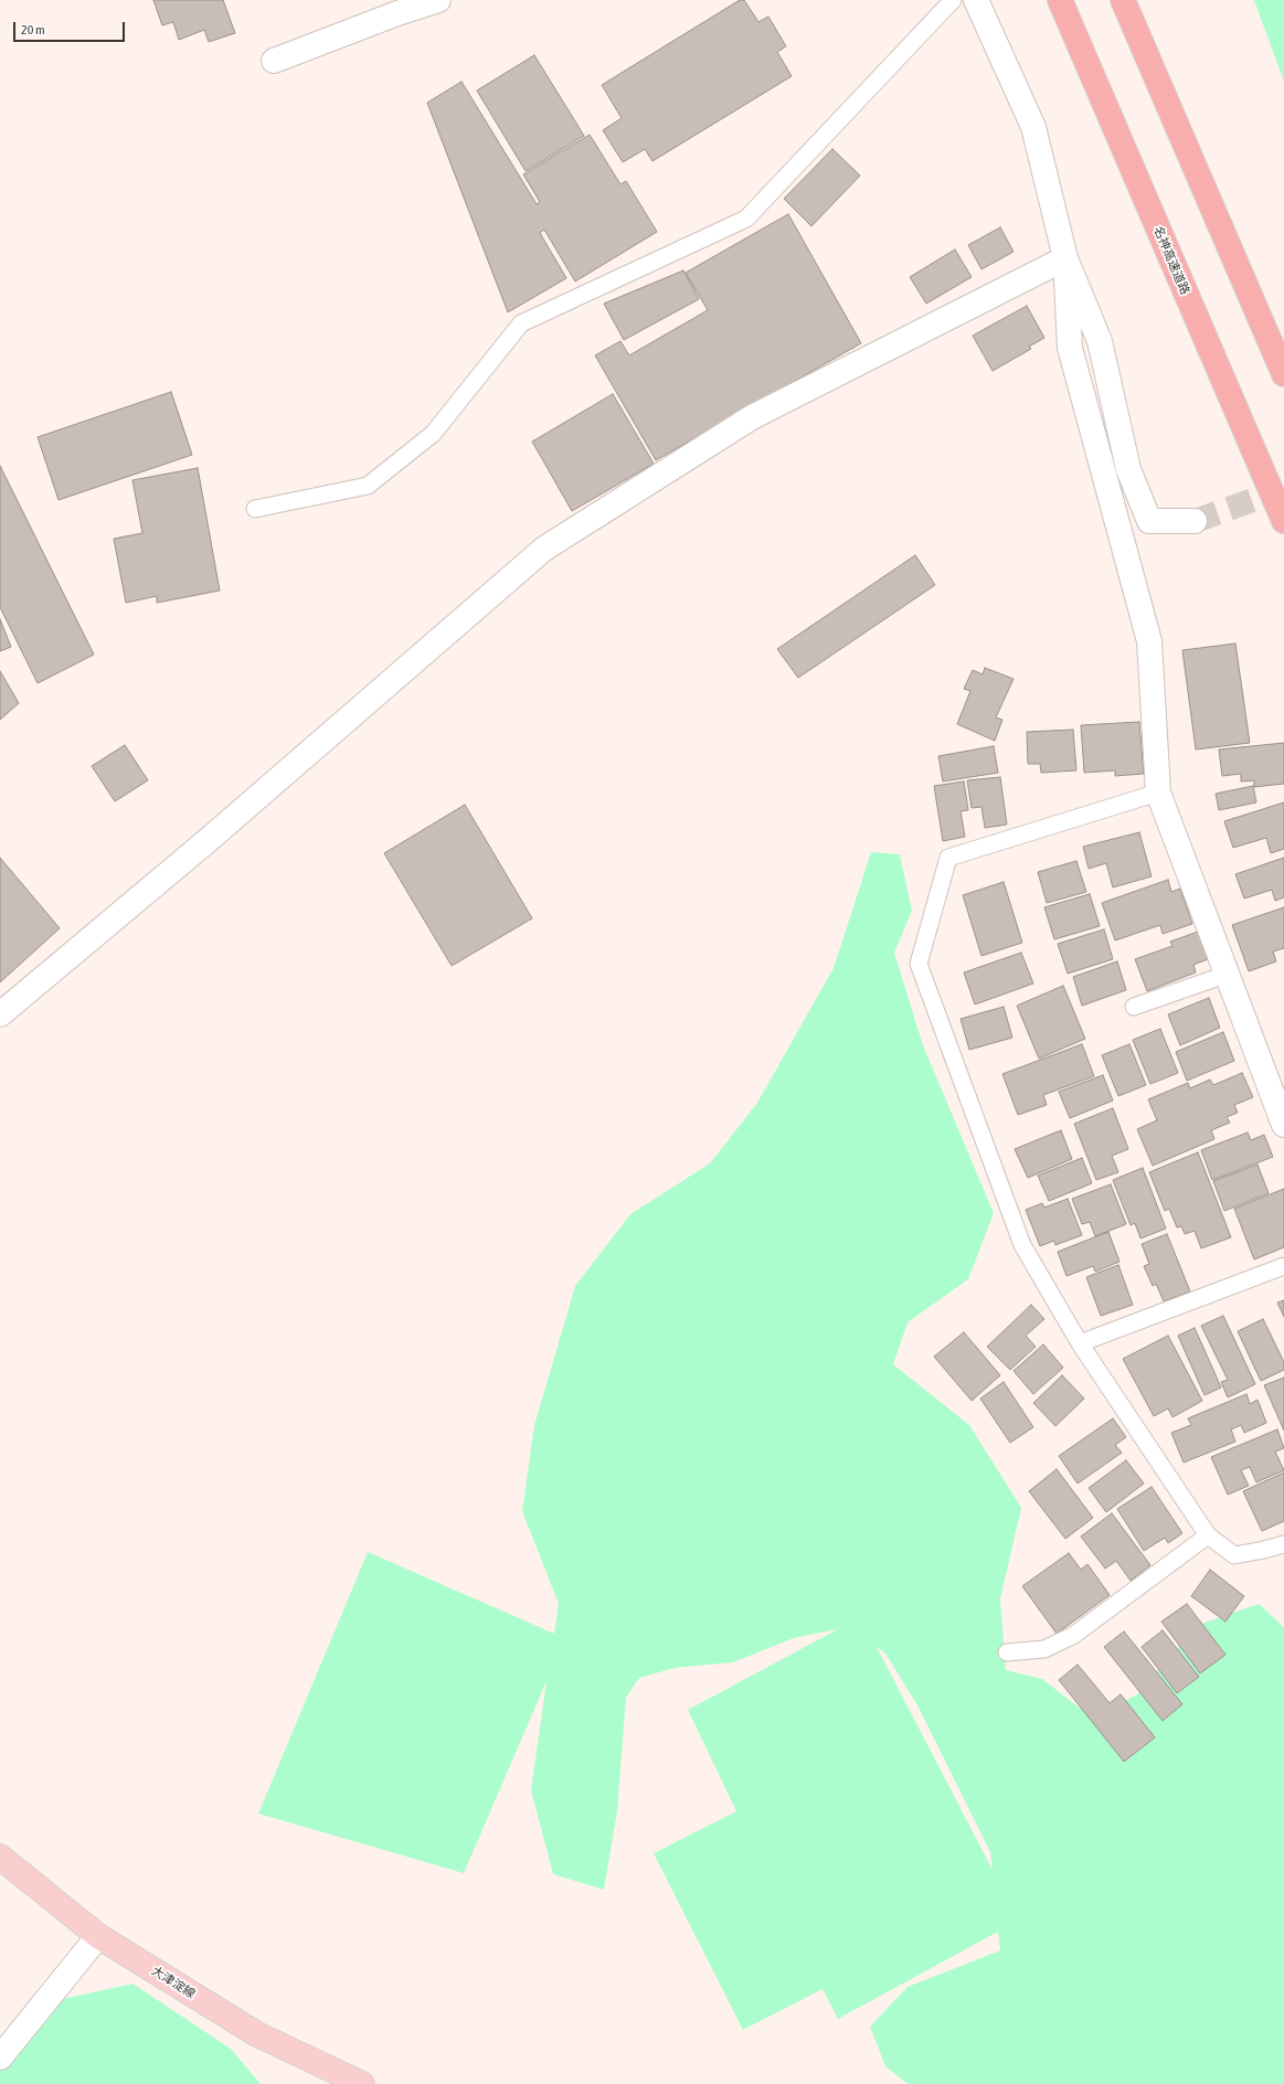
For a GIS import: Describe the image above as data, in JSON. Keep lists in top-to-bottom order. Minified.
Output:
{"streets":{"highway":["名神高速道路"],"main road":["大津淀線"]},"scale_bar":"20 m"}
